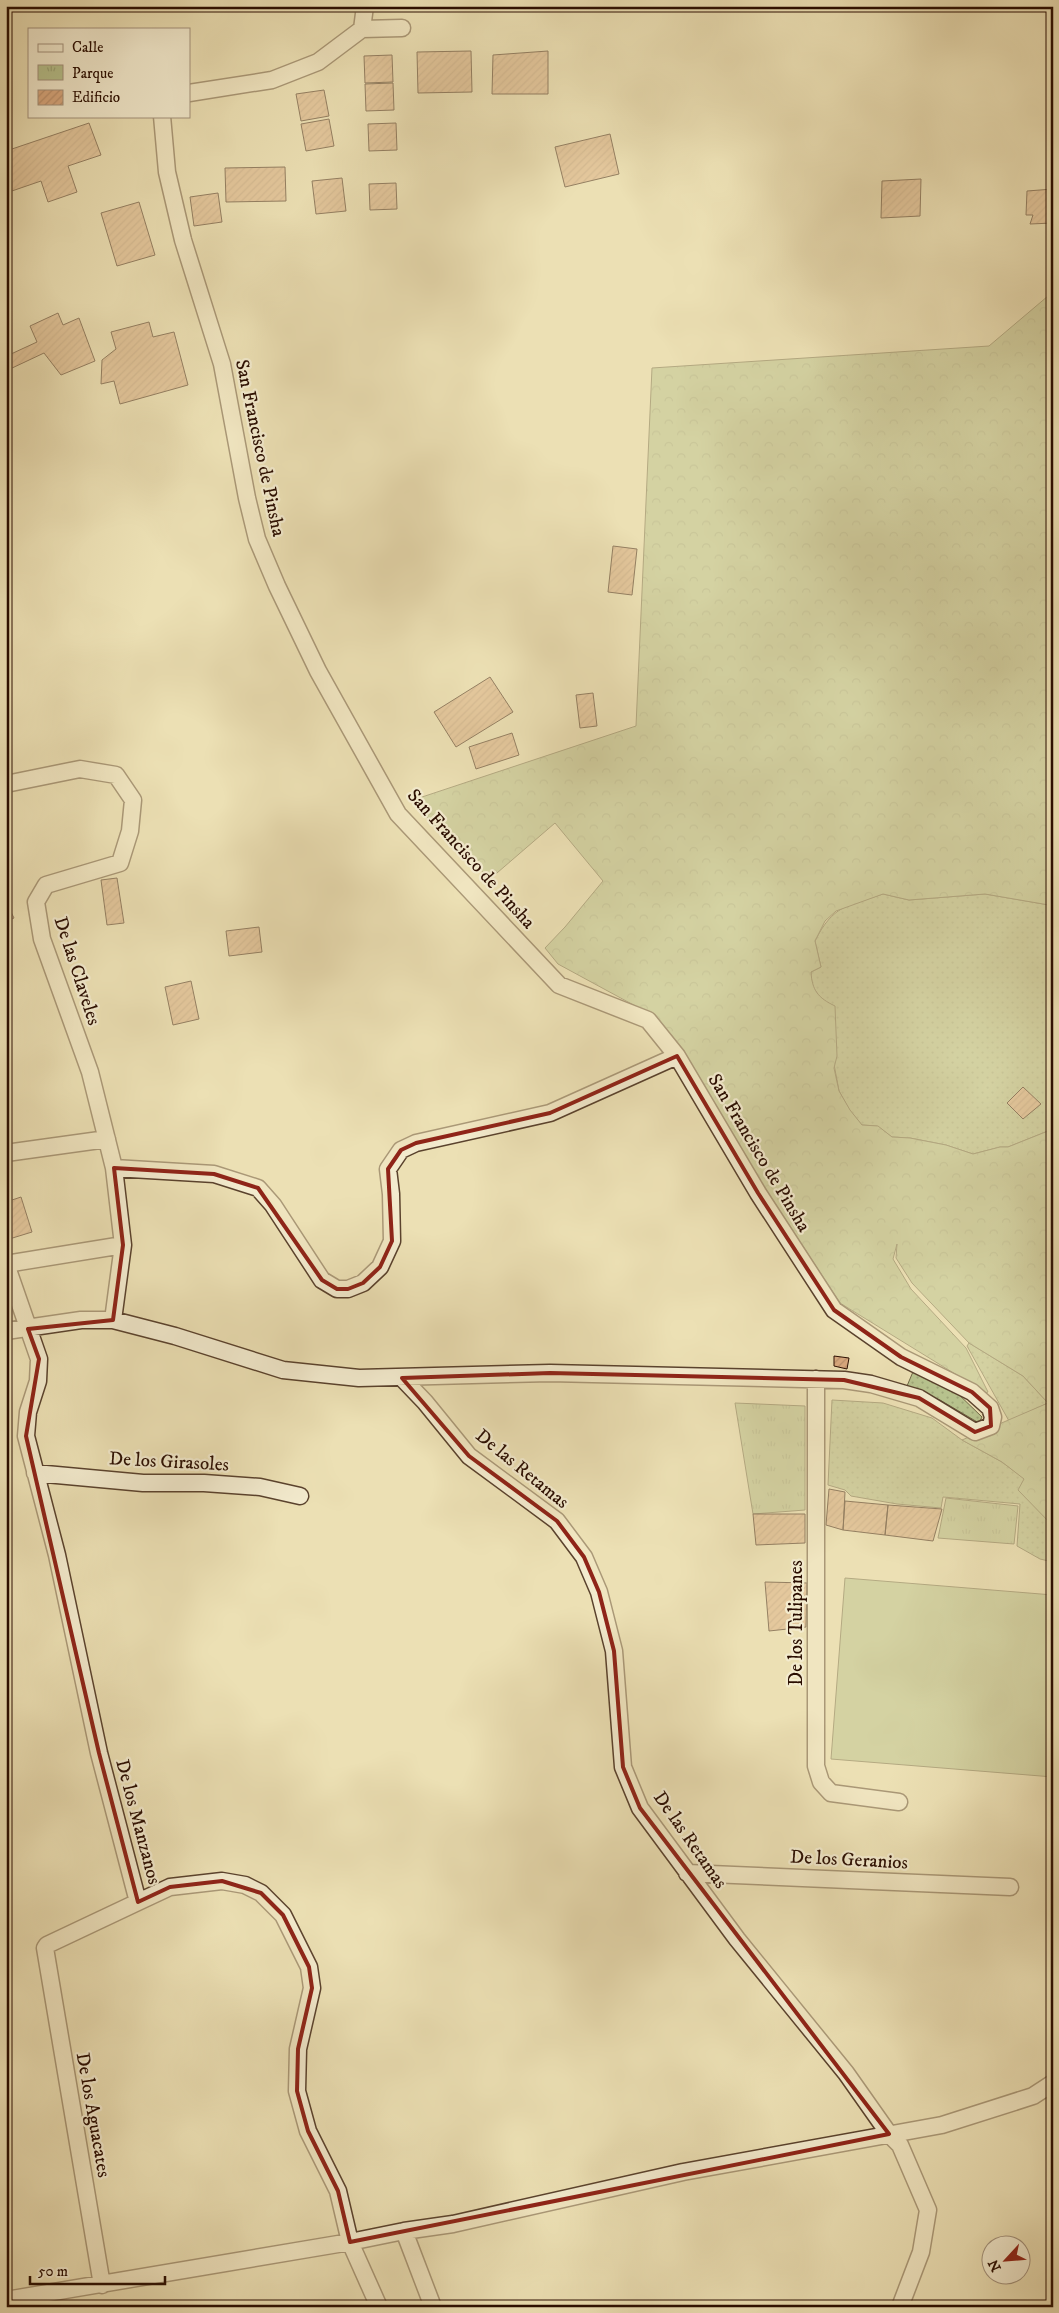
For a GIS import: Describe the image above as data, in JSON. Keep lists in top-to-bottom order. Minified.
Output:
{"streets":{"street":["San Francisco de Pinsha","De las Claveles","De los Girasoles","De las Retamas","De los Tulipanes","De los Manzanos","De los Geranios","De los Aguacates"]},"crossings":[["San Francisco de Pinsha","De los Tulipanes"],["De los Girasoles","De los Manzanos"],["De las Retamas","De los Geranios"],["De los Manzanos","De los Aguacates"]],"legend":["Calle","Parque","Edificio"],"scale_bar":"50 m","north":"bottom left"}
